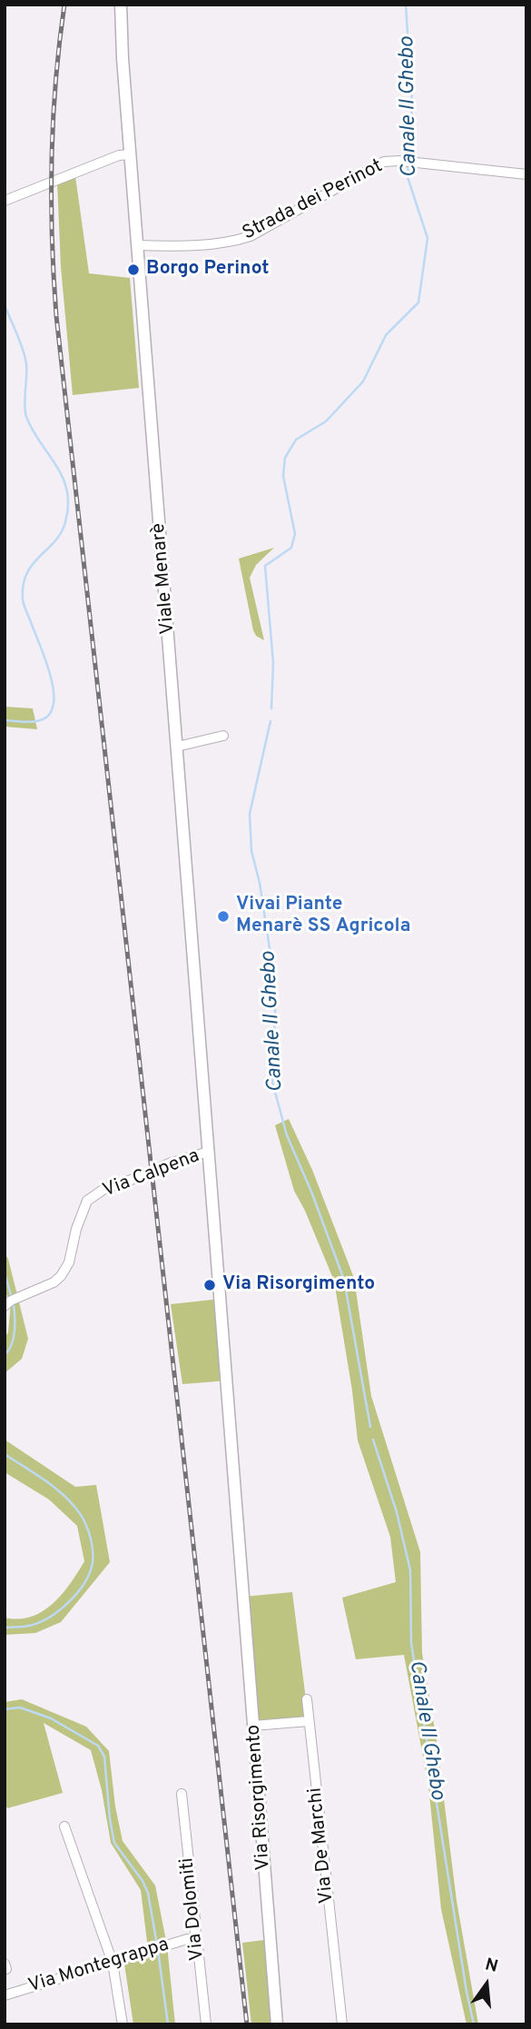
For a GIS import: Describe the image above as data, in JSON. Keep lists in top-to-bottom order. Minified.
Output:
{"streets":{"main road":["Viale Menarè","Via Risorgimento"],"street":["Strada dei Perinot","Via Calpena","Via De Marchi","Via Dolomiti","Via Montegrappa"]},"crossings":[["Strada dei Perinot","Viale Menarè"],["Viale Menarè","Via Calpena"],["Viale Menarè","Via Risorgimento"],["Via Calpena","Via Risorgimento"],["Via Dolomiti","Via Montegrappa"]],"water":["Canale Il Ghebo"],"places":["Borgo Perinot","Vivai Piante Menarè SS Agricola","Via Risorgimento"],"north":"top"}
